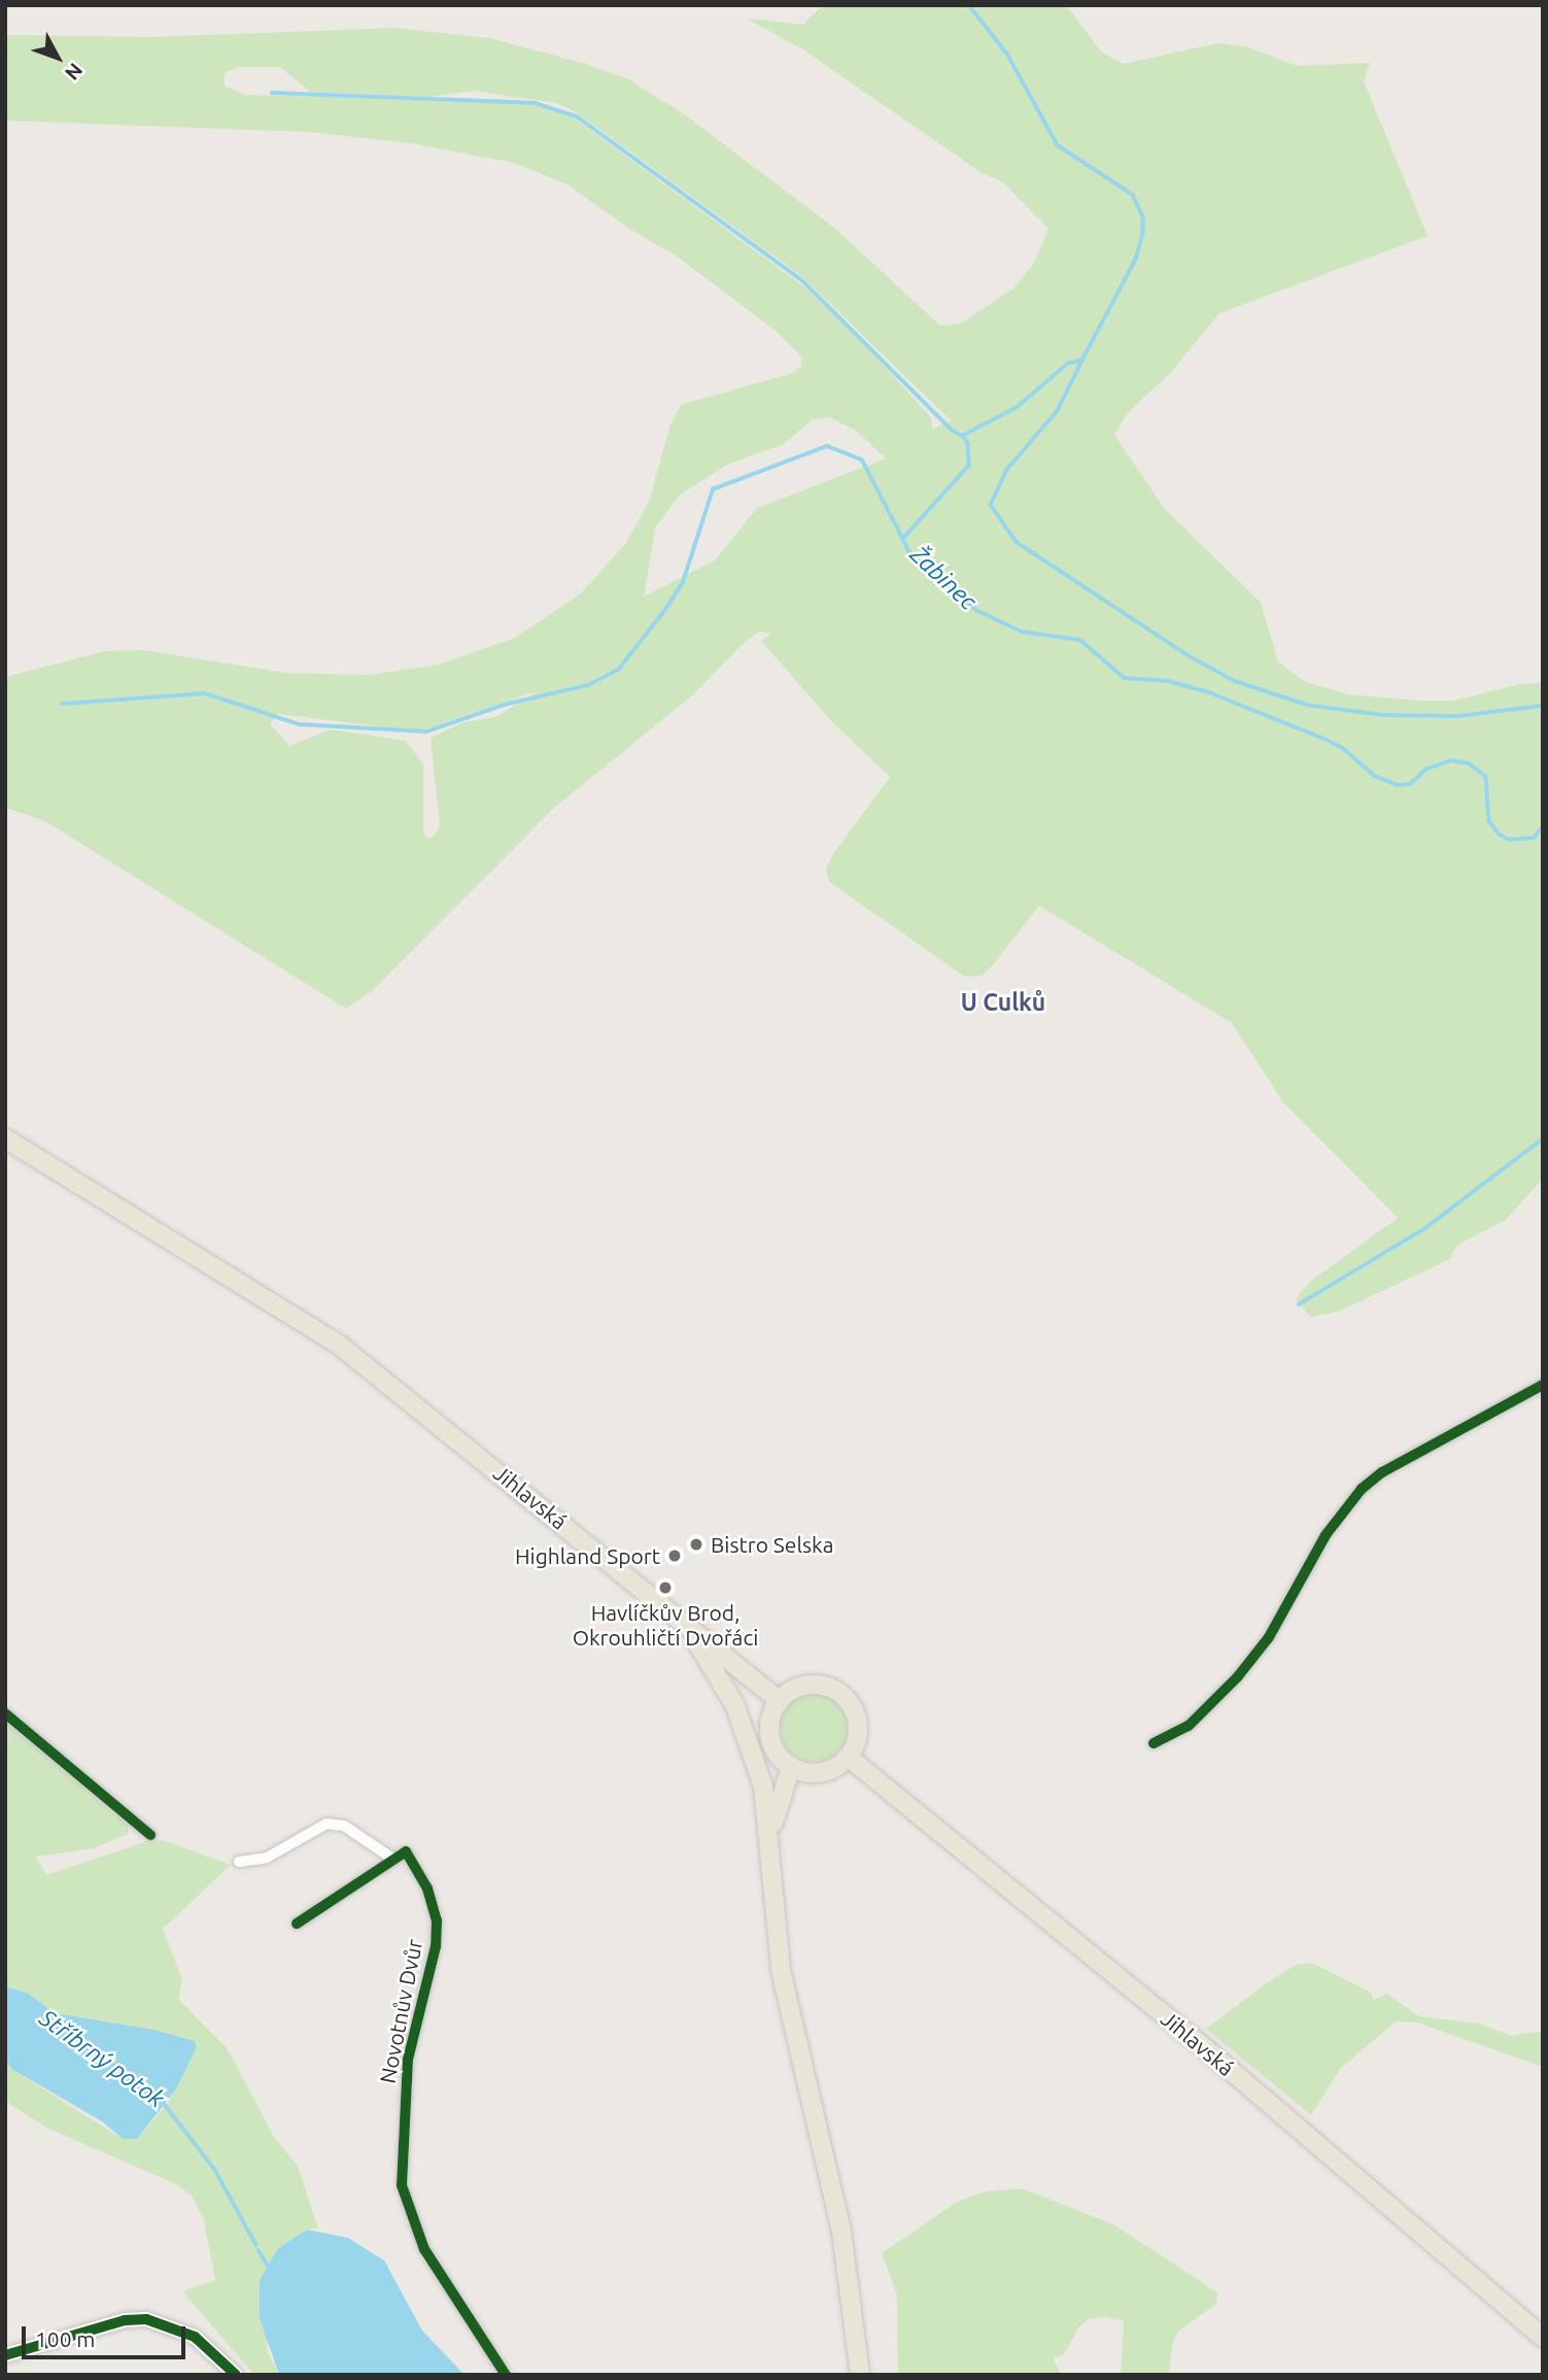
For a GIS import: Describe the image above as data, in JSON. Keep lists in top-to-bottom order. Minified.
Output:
{"streets":{"main road":["Jihlavská"],"street":["Novotnův Dvůr"]},"districts":["U Culků"],"water":["Žabinec","Stříbrný potok"],"places":["Bistro Selska","Highland Sport","Havlíčkův Brod, Okrouhličtí Dvořáci"],"scale_bar":"100 m","north":"bottom right"}
